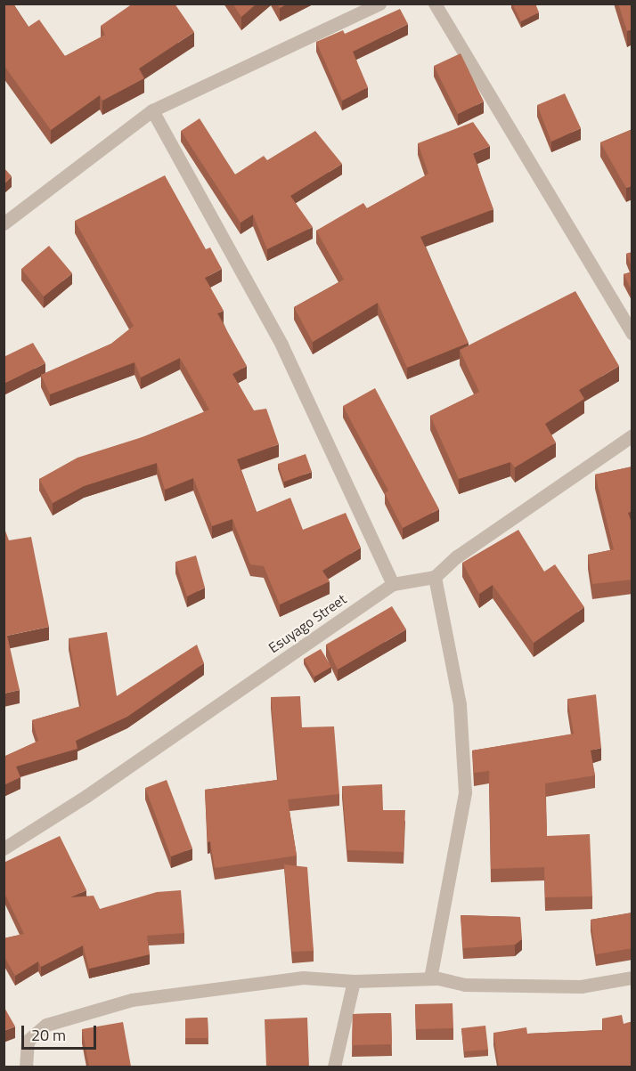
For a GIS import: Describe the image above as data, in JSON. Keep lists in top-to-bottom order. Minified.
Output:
{"streets":{"street":["Esuyago Street"]},"scale_bar":"20 m"}
